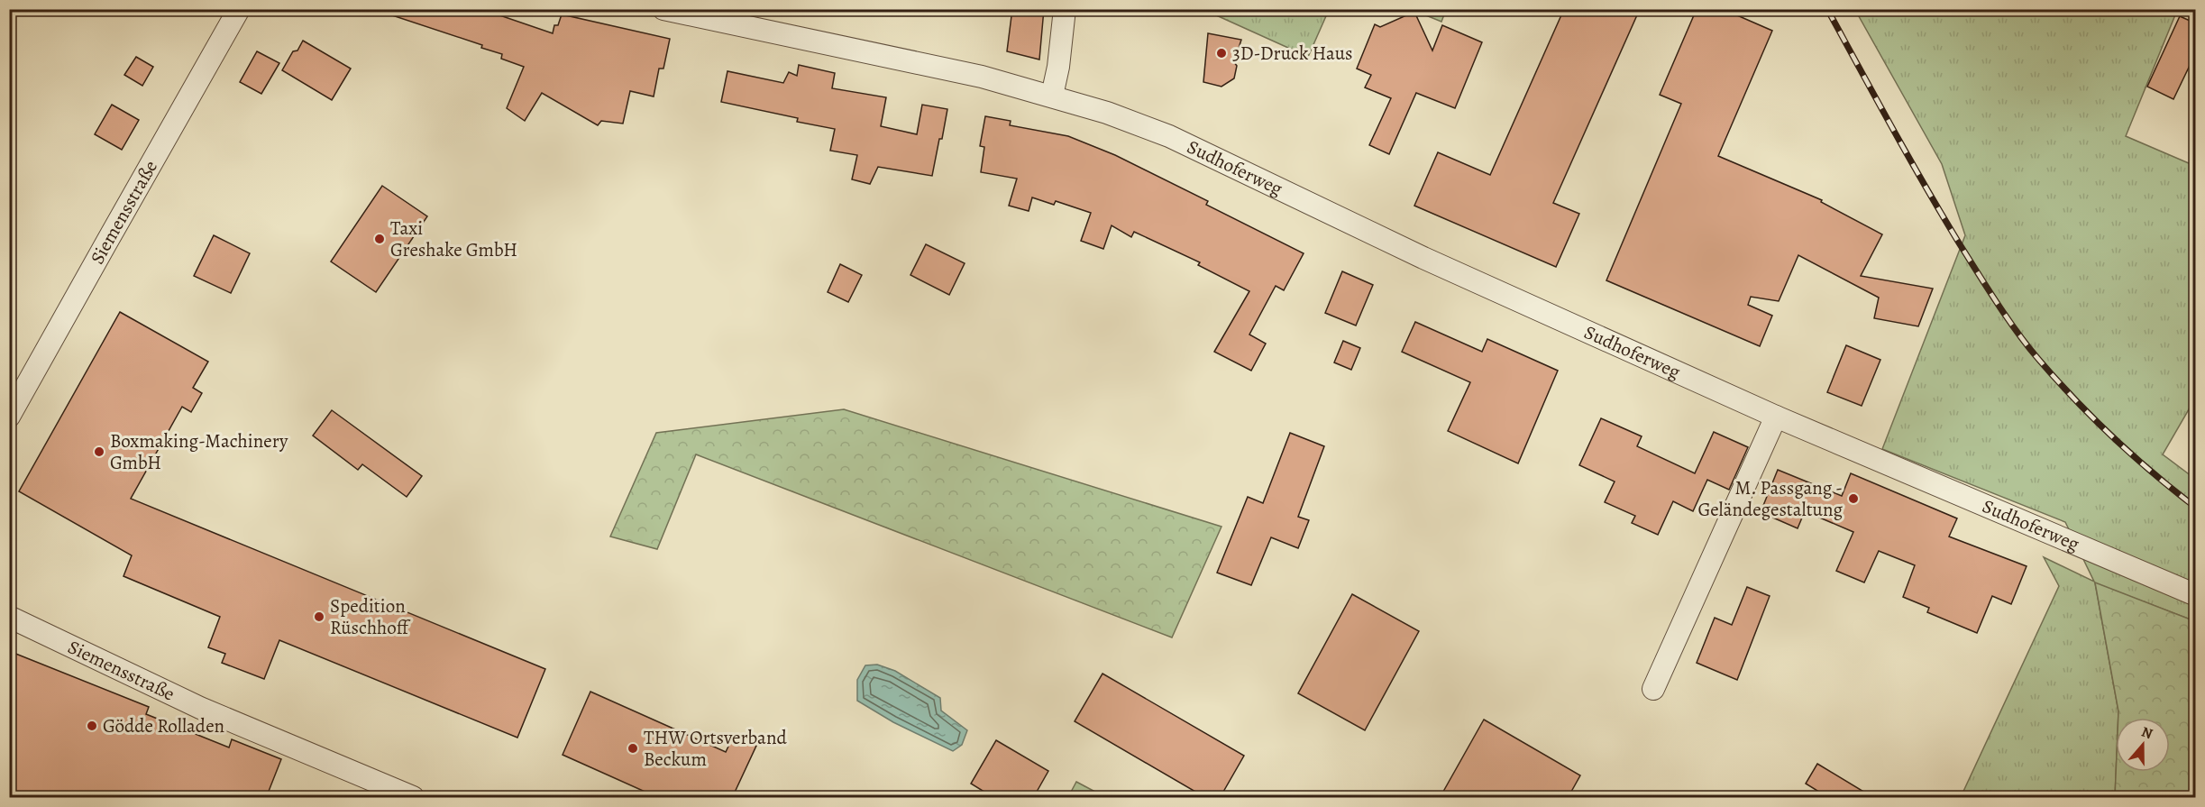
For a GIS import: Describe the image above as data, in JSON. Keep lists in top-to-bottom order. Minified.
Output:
{"streets":{"street":["Sudhoferweg","Siemensstraße"]},"places":["3D-Druck Haus","Taxi Greshake GmbH","Boxmaking-Machinery GmbH","M. Passgang - Geländegestaltung","Spedition Rüschhoff","Gödde Rolladen","THW Ortsverband Beckum"],"north":"top"}
